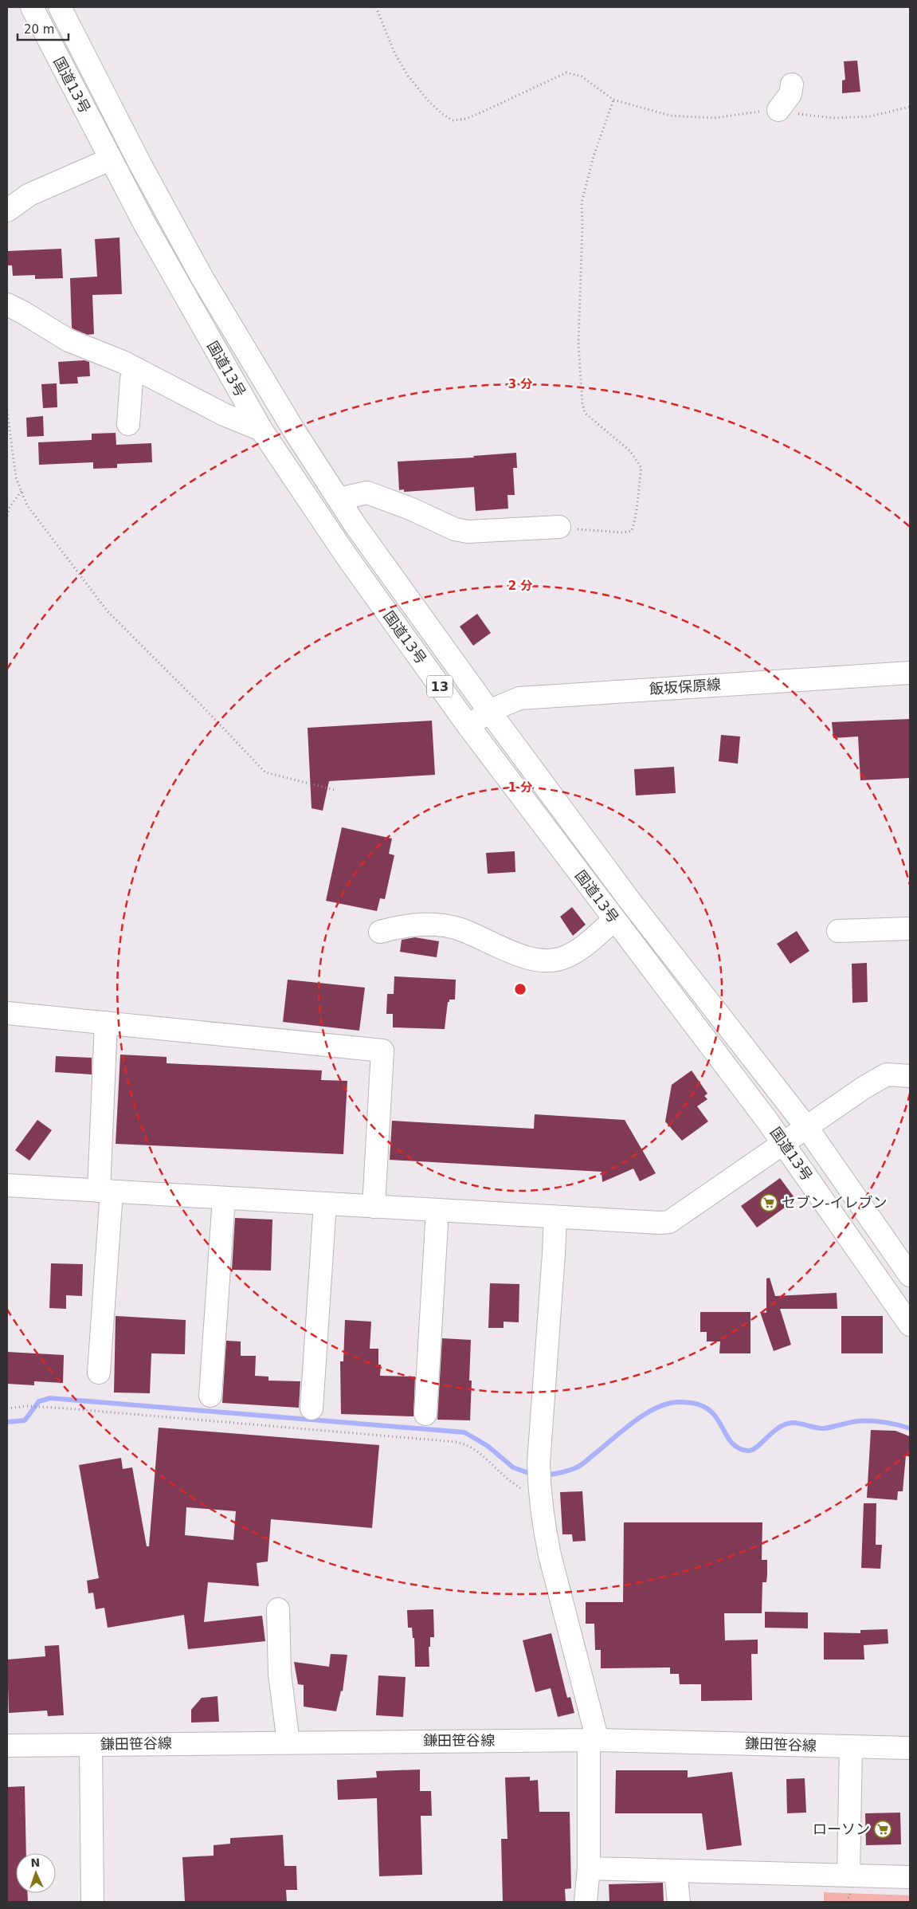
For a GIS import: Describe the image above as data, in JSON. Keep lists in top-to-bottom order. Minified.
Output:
{"streets":{"main road":["国道13号","13","飯坂保原線","鎌田笹谷線"]},"crossings":[["国道13号","飯坂保原線"]],"places":{"supermarket":["セブン-イレブン","ローソン"]},"scale_bar":"20 m","north":"top","rings":["3 分","2 分","1 分"]}
